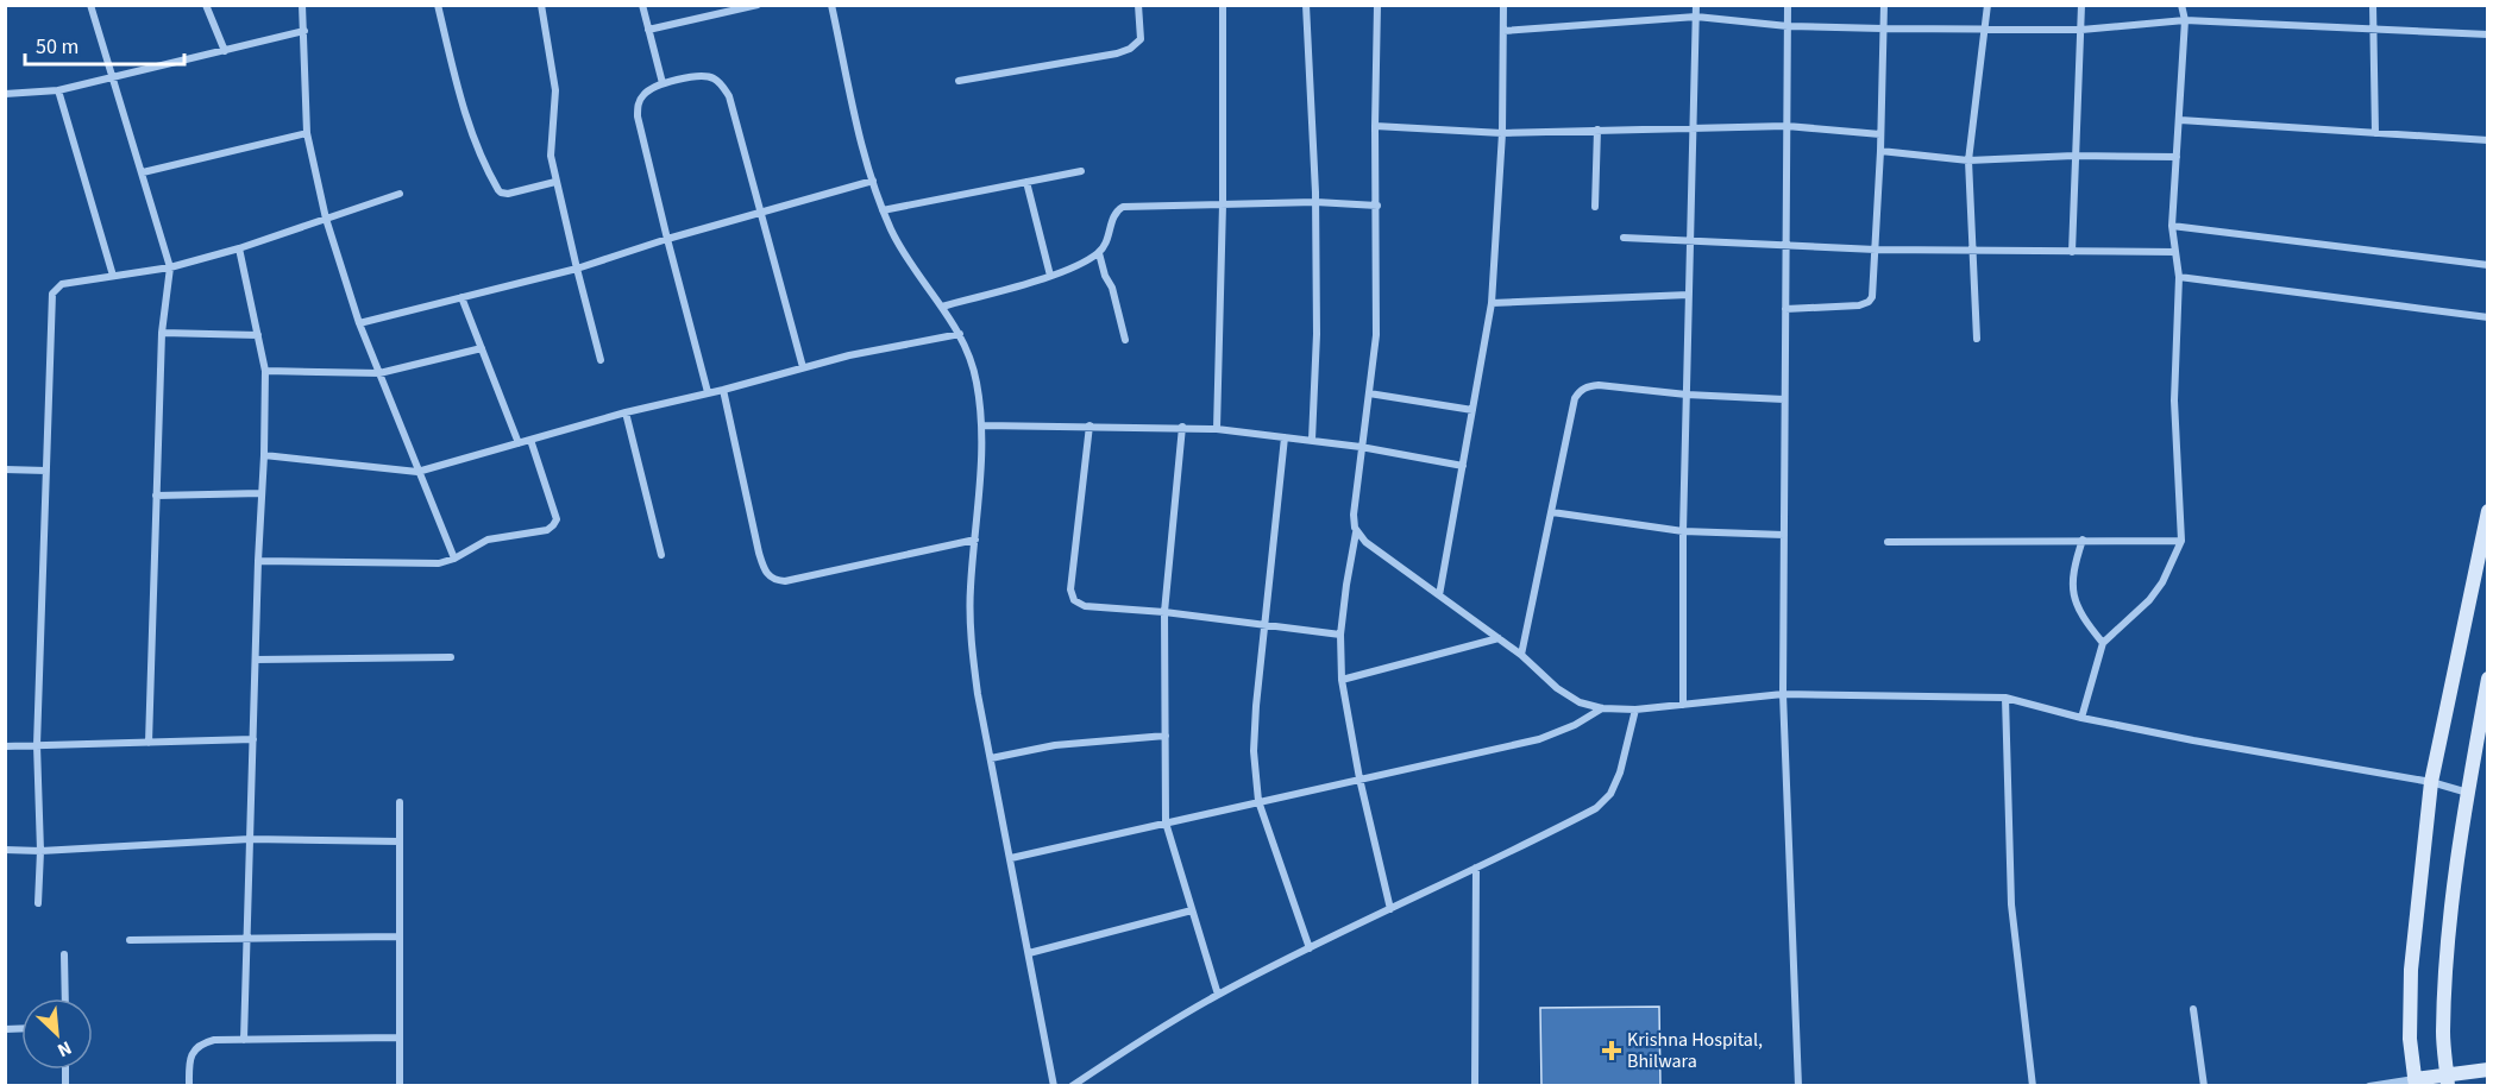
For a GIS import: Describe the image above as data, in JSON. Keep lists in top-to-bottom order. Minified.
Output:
{"places":{"health":["Krishna Hospital, Bhilwara"]},"scale_bar":"50 m","north":"bottom right"}
